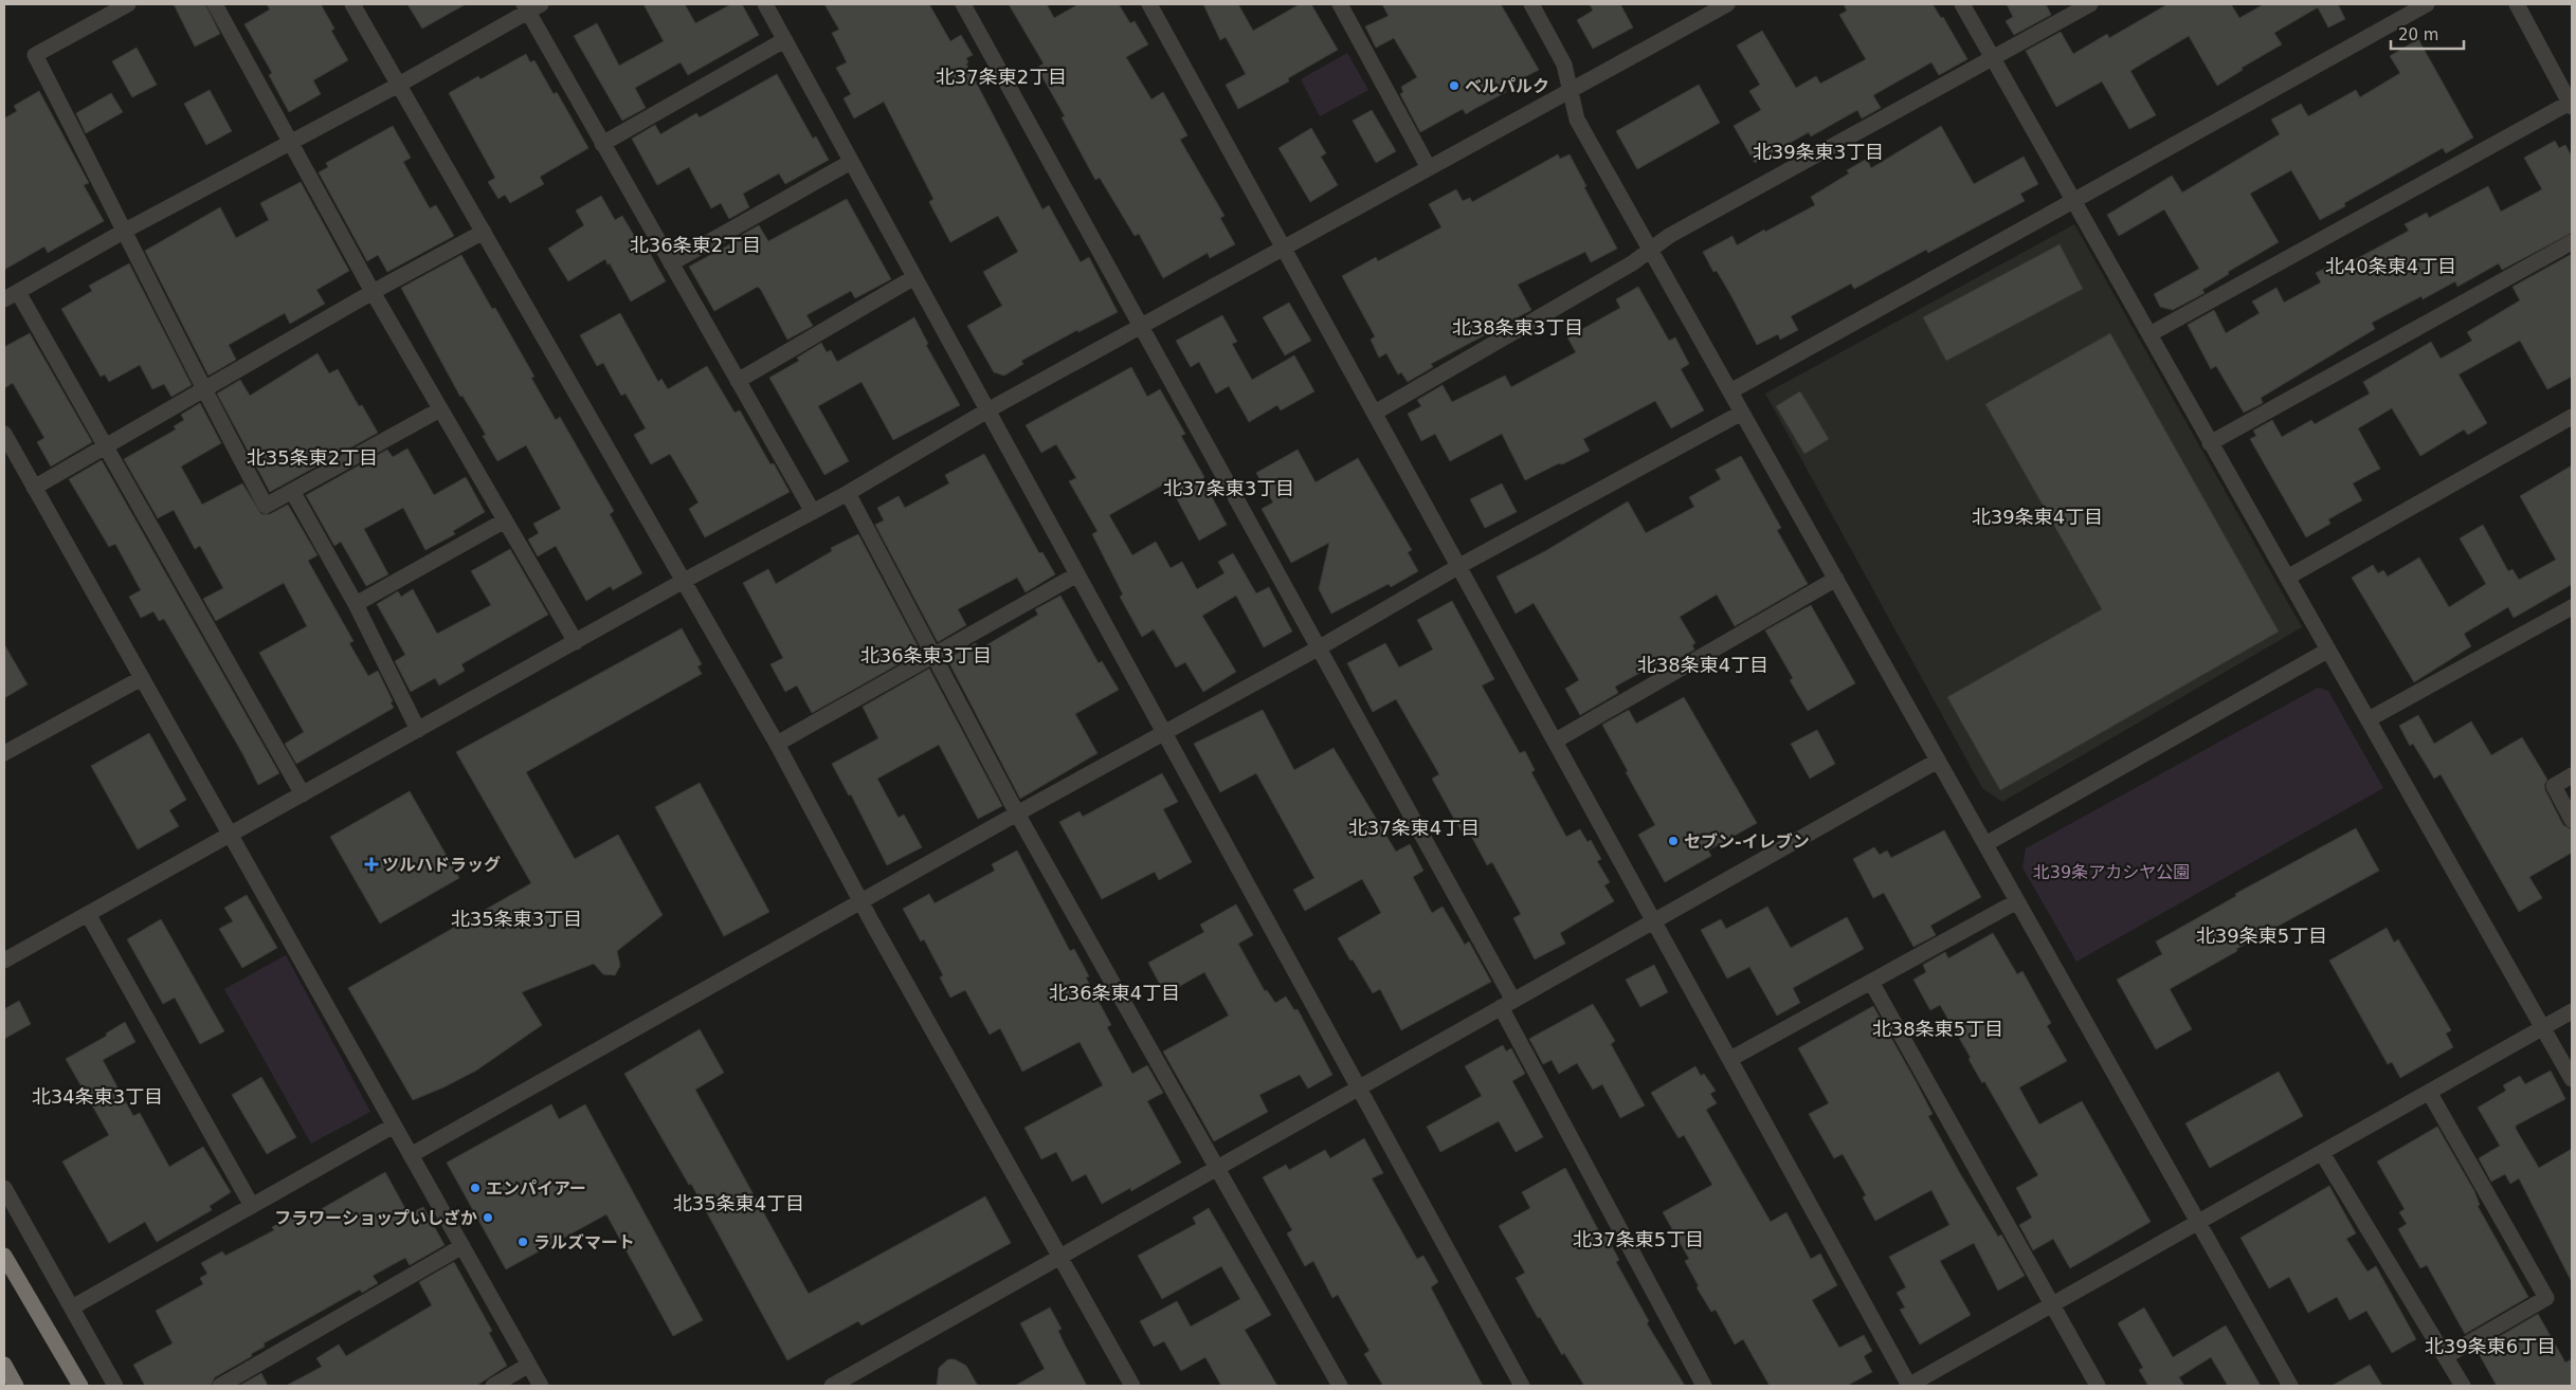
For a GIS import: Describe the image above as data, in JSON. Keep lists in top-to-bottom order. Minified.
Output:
{"districts":["北37条東2丁目","北39条東3丁目","北36条東2丁目","北40条東4丁目","北38条東3丁目","北35条東2丁目","北37条東3丁目","北39条東4丁目","北36条東3丁目","北38条東4丁目","北37条東4丁目","北35条東3丁目","北39条東5丁目","北36条東4丁目","北38条東5丁目","北34条東3丁目","北35条東4丁目","北37条東5丁目","北39条東6丁目"],"parks":["北39条アカシヤ公園"],"places":{"other":["ベルパルク","セブン-イレブン","エンパイアー","フラワーショップいしざか","ラルズマート"],"health":["ツルハドラッグ"]},"scale_bar":"20 m"}
